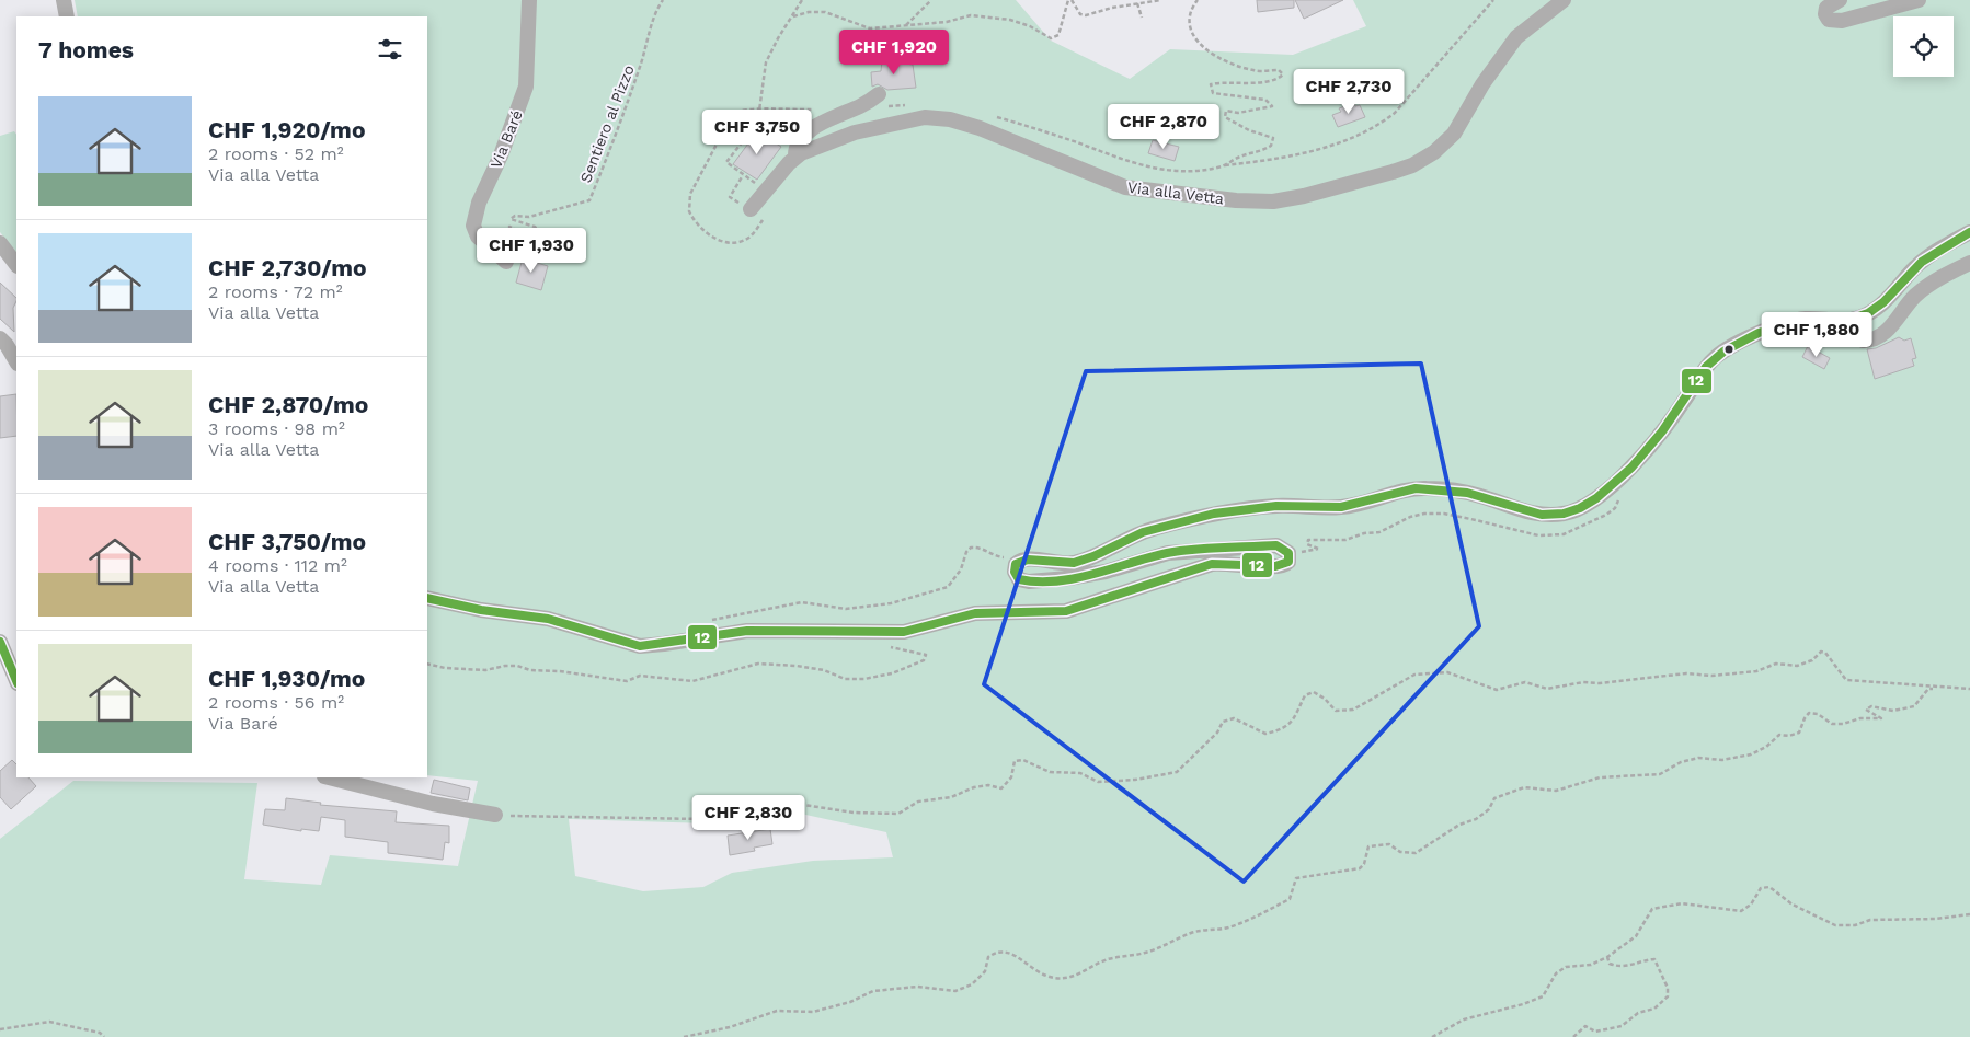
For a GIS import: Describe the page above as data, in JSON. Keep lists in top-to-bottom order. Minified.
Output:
{"streets":{"street":["Via Baré","Via alla Vetta"],"path":["Sentiero al Pizzo"]},"crossings":[["Sentiero al Pizzo","Via Baré"]],"lines":["transit line 12"],"page":{"heading":"7 homes","price":["CHF 1,920","CHF 2,730","CHF 2,870","CHF 3,750","CHF 1,930","CHF 1,880","CHF 2,830"],"list":[{"name":"CHF 1,920/mo","note":"2 rooms · 52 m² · Via alla Vetta"},{"name":"CHF 2,730/mo","note":"2 rooms · 72 m² · Via alla Vetta"},{"name":"CHF 2,870/mo","note":"3 rooms · 98 m² · Via alla Vetta"},{"name":"CHF 3,750/mo","note":"4 rooms · 112 m² · Via alla Vetta"},{"name":"CHF 1,930/mo","note":"2 rooms · 56 m² · Via Baré"}]}}
